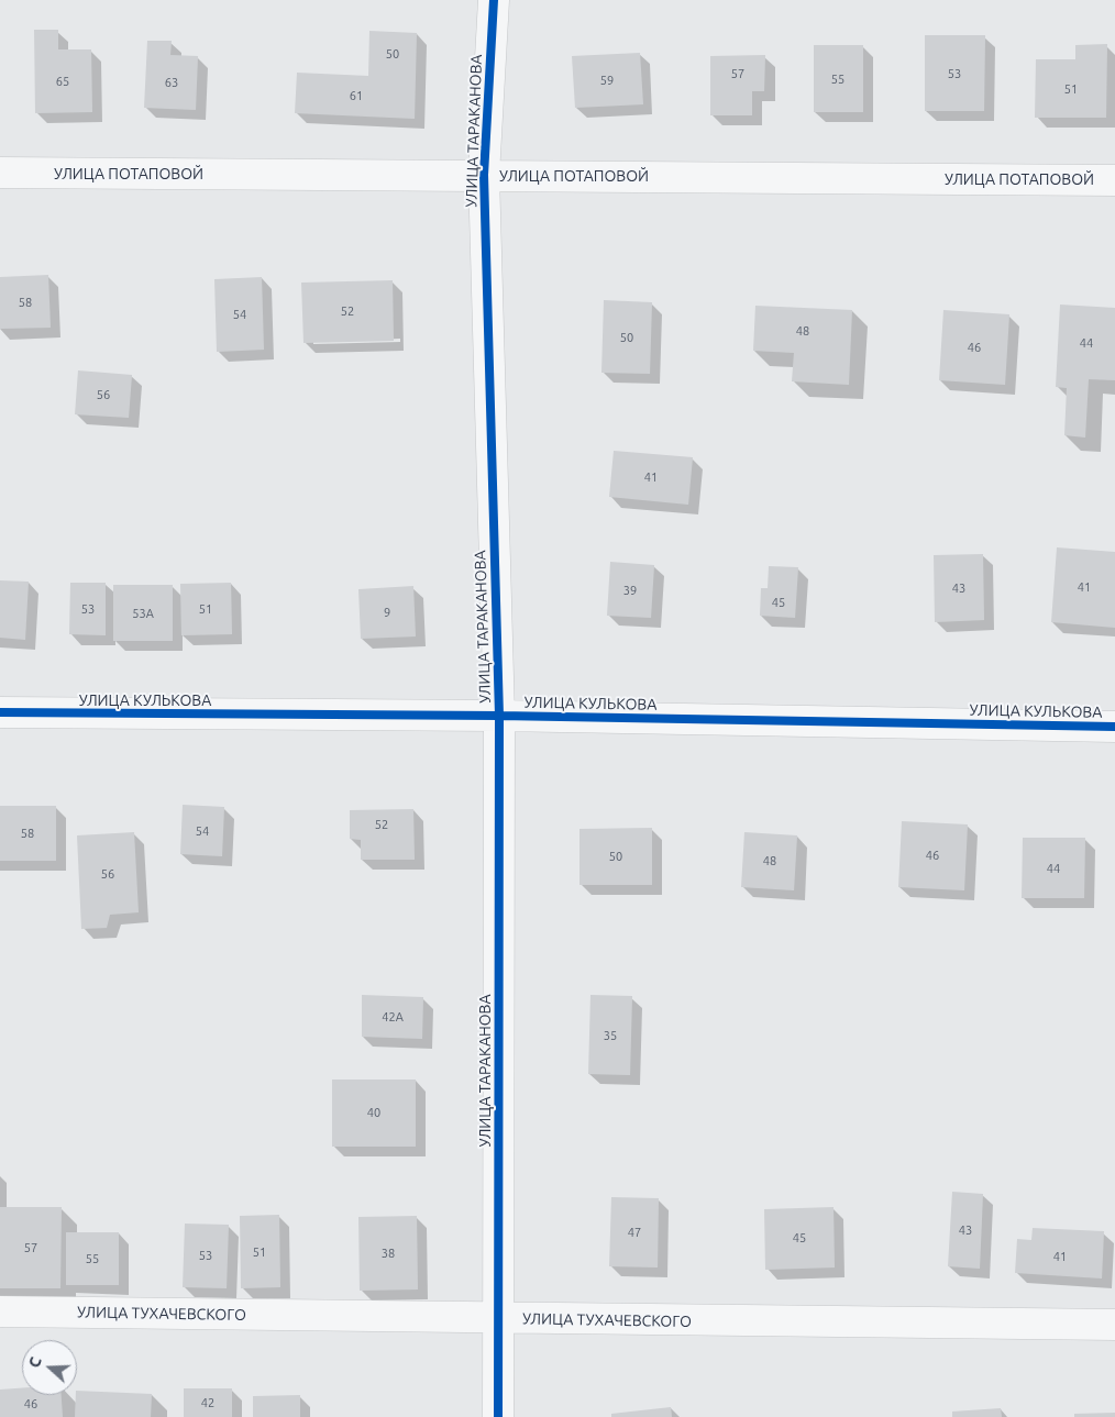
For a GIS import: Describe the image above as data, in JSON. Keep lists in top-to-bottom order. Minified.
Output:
{"streets":{"street":["УЛИЦА ТАРАКАНОВА","УЛИЦА ПОТАПОВОЙ","УЛИЦА КУЛЬКОВА","УЛИЦА ТУХАЧЕВСКОГО"]},"crossings":[["УЛИЦА ТАРАКАНОВА","УЛИЦА ПОТАПОВОЙ"],["УЛИЦА ТАРАКАНОВА","УЛИЦА КУЛЬКОВА"],["УЛИЦА ТАРАКАНОВА","УЛИЦА ТУХАЧЕВСКОГО"]],"house_numbers":["50","57","53","55","59","65","63","51","61","58","52","54","48","50","44","46","56","41","41","43","39","45","53","51","9","53А","52","54","58","46","50","48","44","56","42А","35","40","43","47","45","57","51","38","53","41","55","42","46"],"north":"left"}
